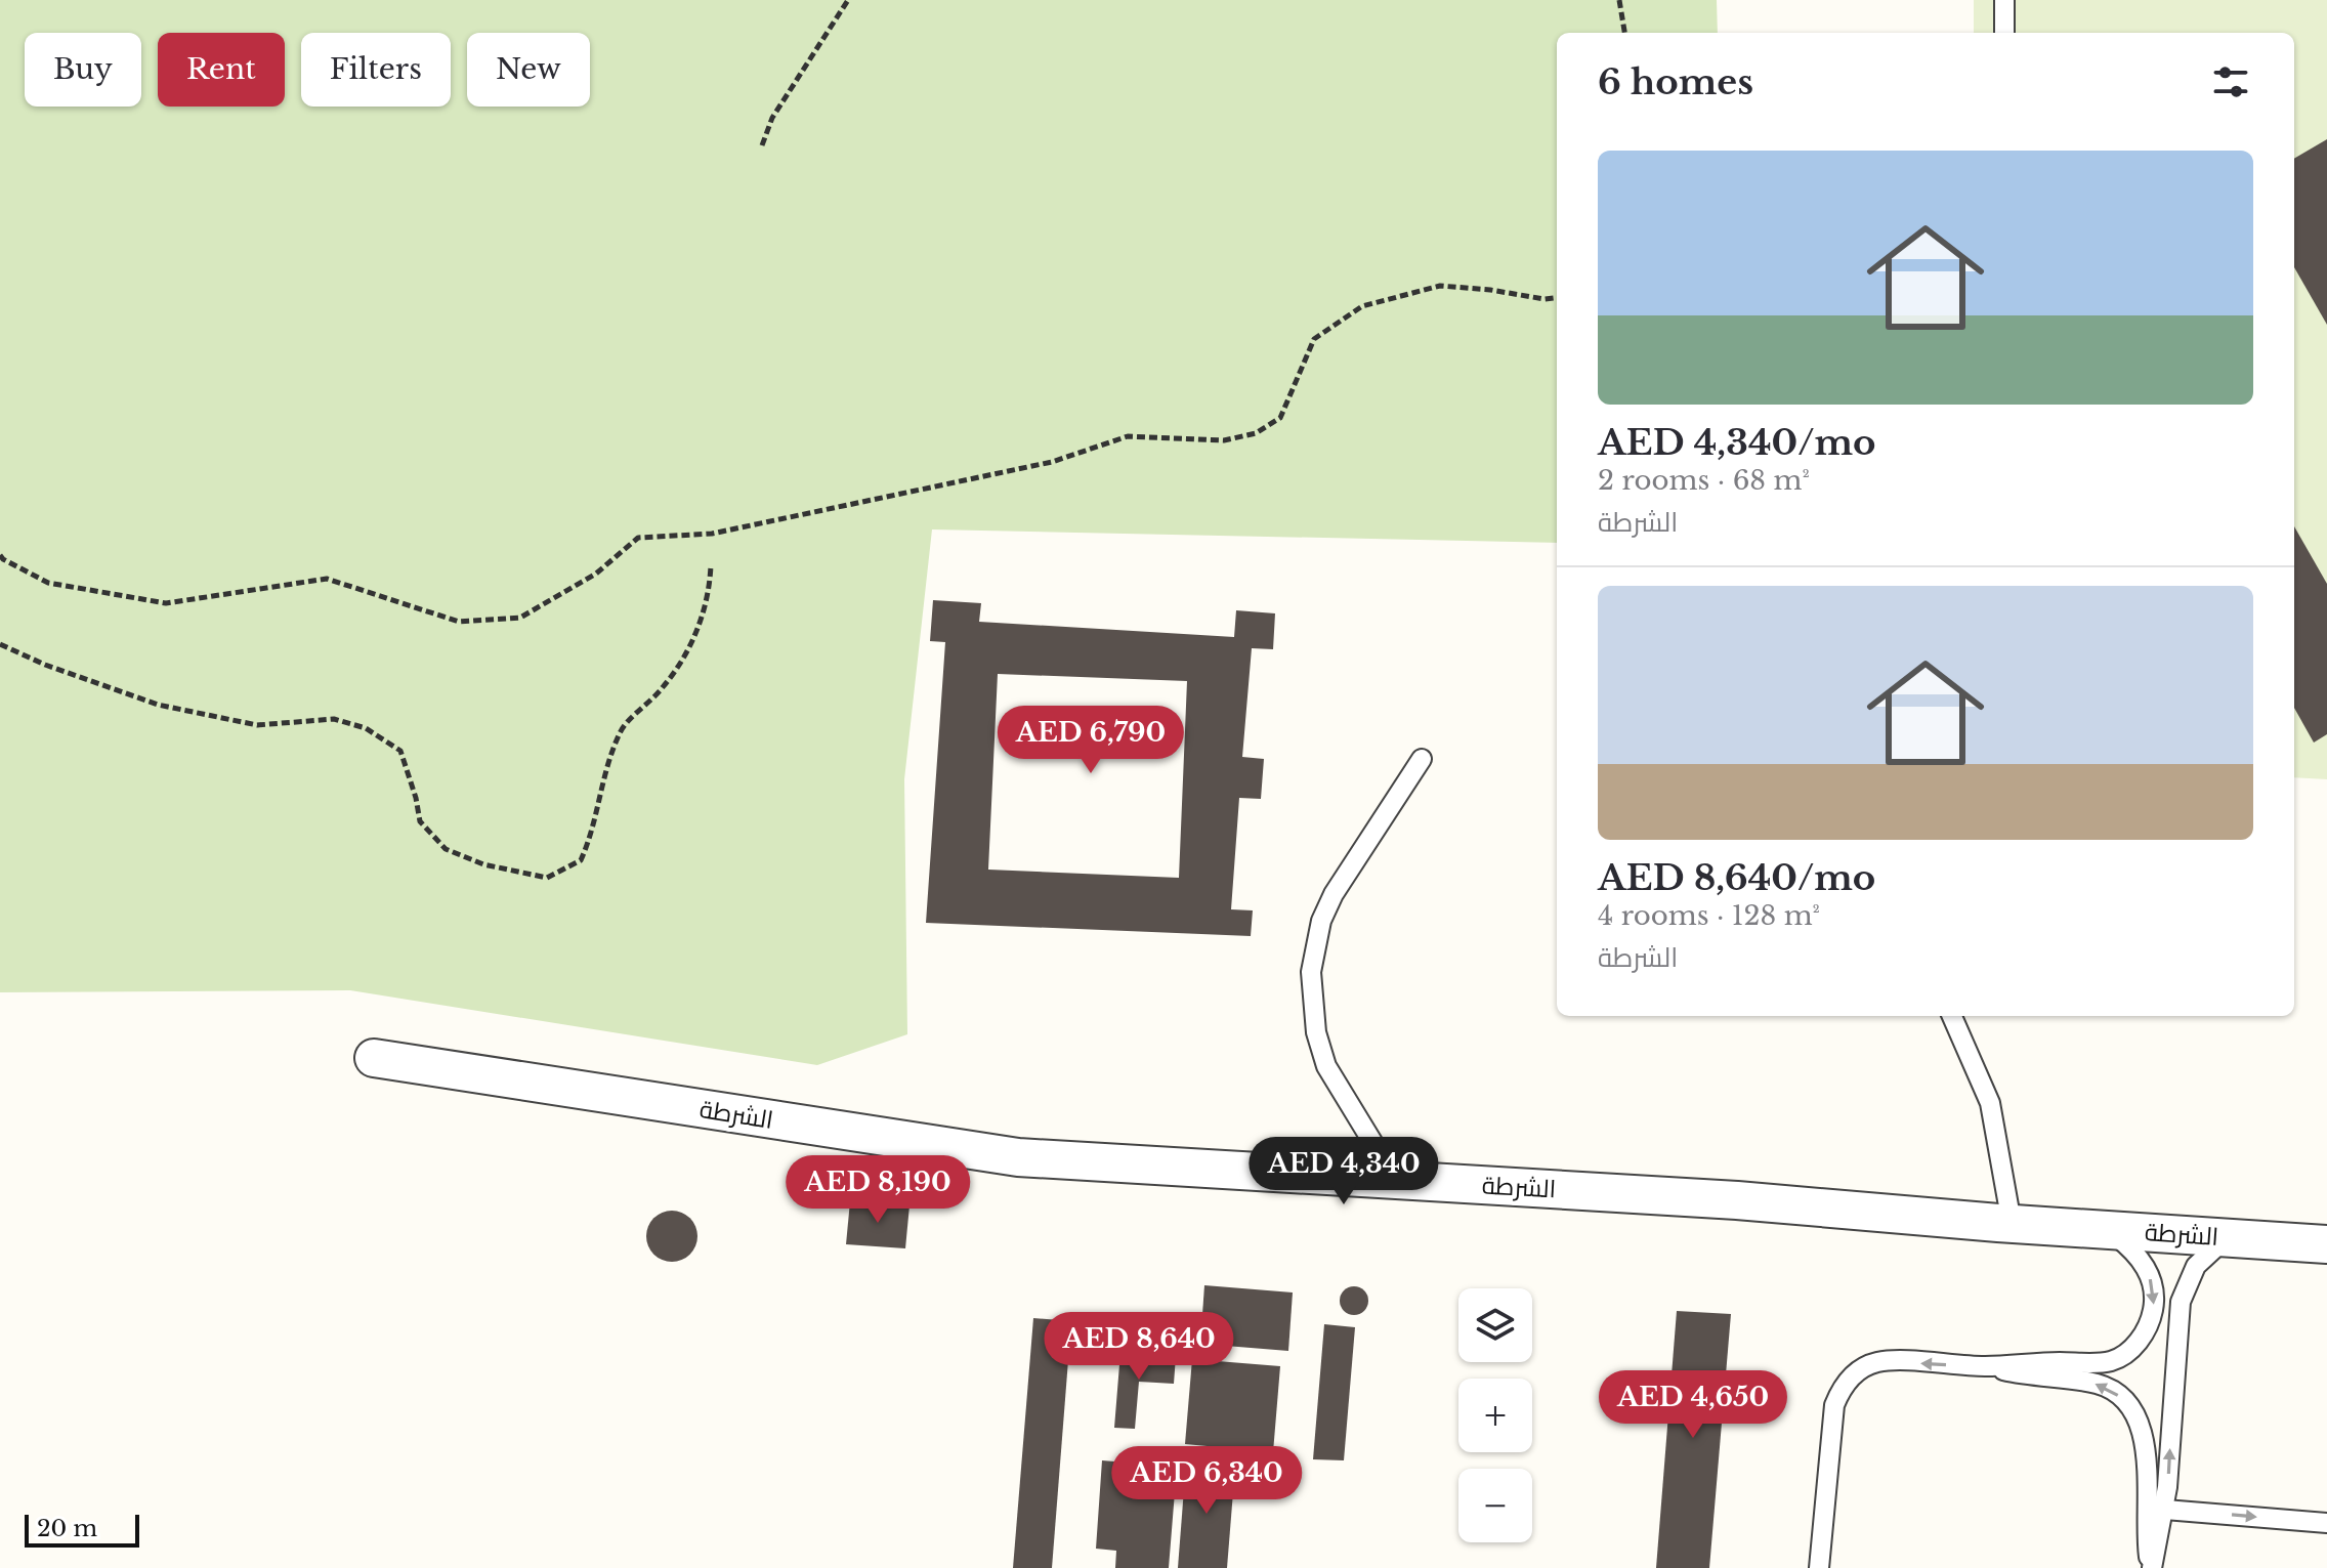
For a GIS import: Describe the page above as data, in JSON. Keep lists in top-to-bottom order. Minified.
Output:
{"streets":{"street":["الشرطة"]},"scale_bar":"20 m","page":{"chip":["Buy","Rent","Filters","New"],"heading":"6 homes","list":[{"name":"AED 4,340/mo","note":"2 rooms · 68 m² · الشرطة"},{"name":"AED 8,640/mo","note":"4 rooms · 128 m² · الشرطة"}],"price":["AED 6,790","AED 4,340","AED 8,190","AED 8,640","AED 4,650","AED 6,340"],"map_buttons":["+","−"],"scale":"20 m"}}
